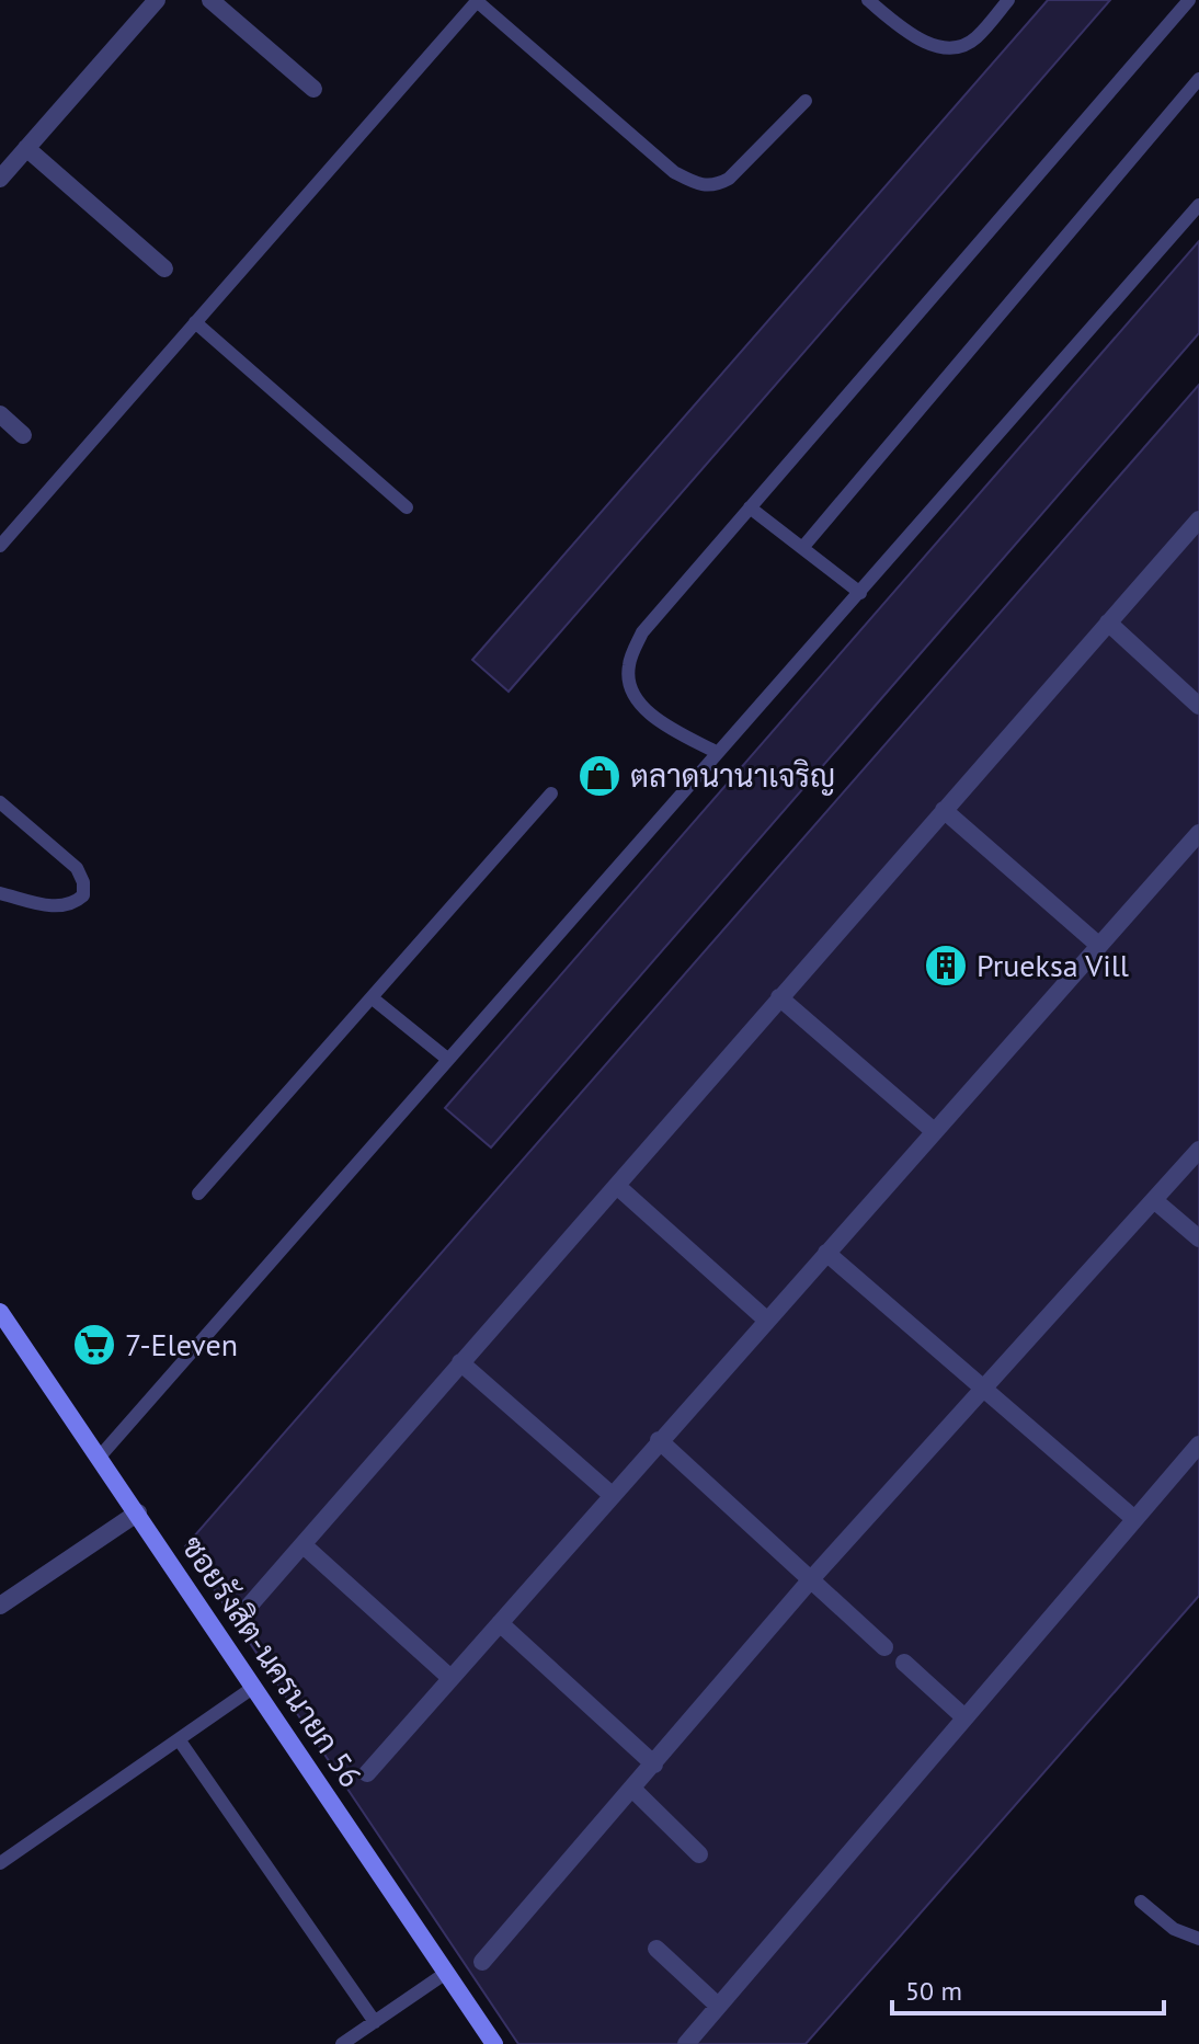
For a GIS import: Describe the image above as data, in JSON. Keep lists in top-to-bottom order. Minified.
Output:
{"streets":{"street":["ซอยรังสิต-นครนายก 56"]},"places":{"shop":["ตลาดนานาเจริญ"],"building":["Prueksa Vill"],"supermarket":["7-Eleven"]},"scale_bar":"50 m"}
